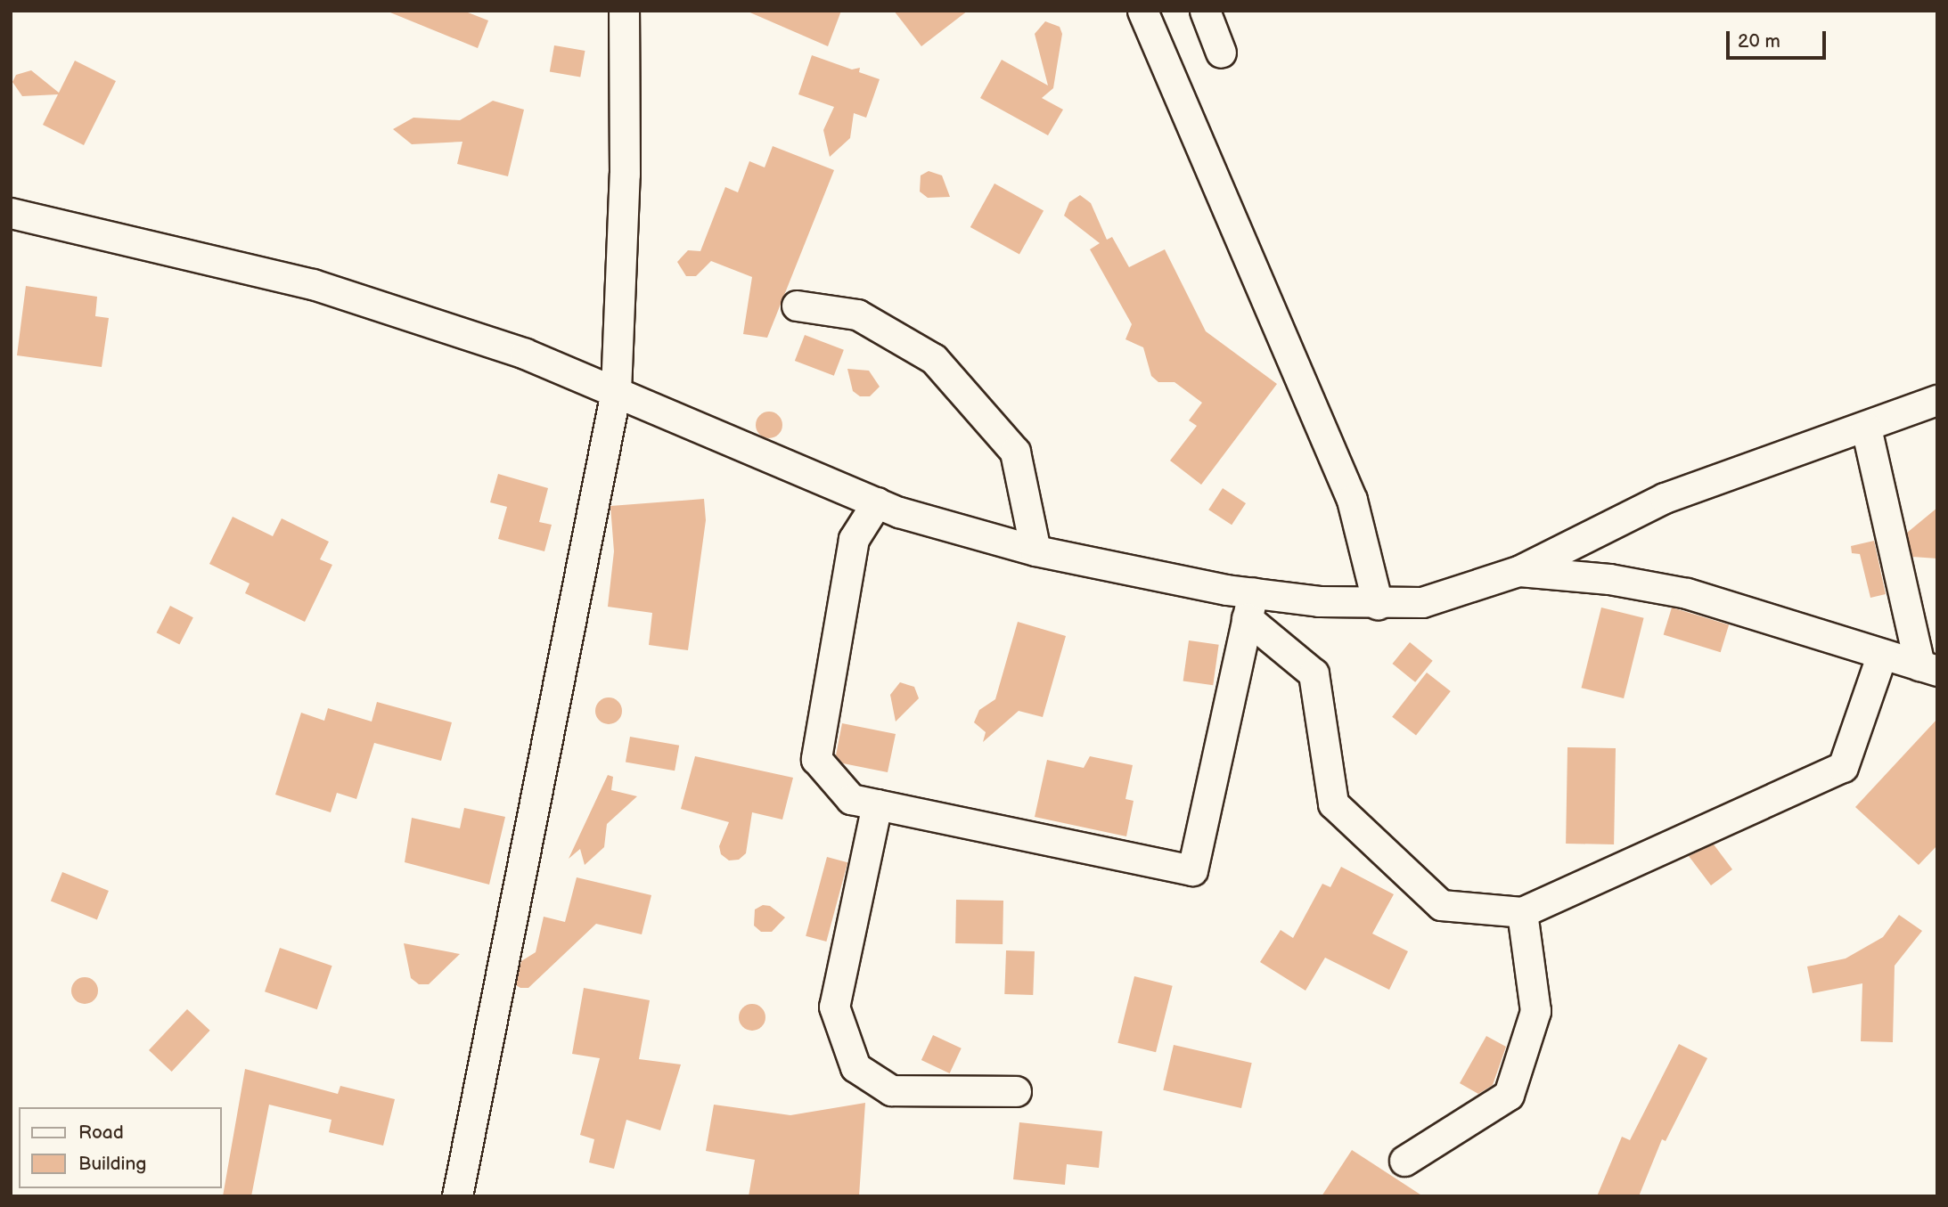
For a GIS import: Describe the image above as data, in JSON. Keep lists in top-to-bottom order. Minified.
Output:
{"legend":["Road","Building"],"scale_bar":"20 m"}
